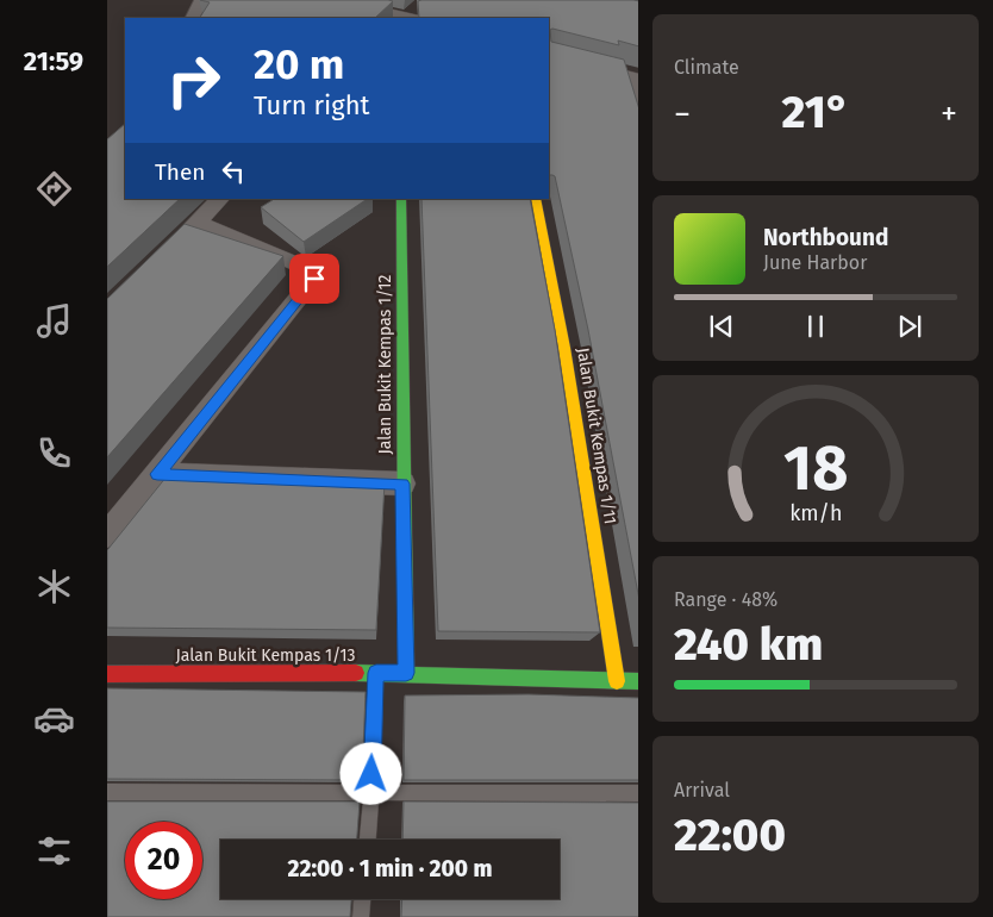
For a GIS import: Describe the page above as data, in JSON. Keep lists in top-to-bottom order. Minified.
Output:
{"streets":{"street":["Jalan Bukit Kempas 1/12","Jalan Bukit Kempas 1/11","Jalan Bukit Kempas 1/13"]},"crossings":[["Jalan Bukit Kempas 1/12","Jalan Bukit Kempas 1/13"],["Jalan Bukit Kempas 1/11","Jalan Bukit Kempas 1/13"]],"page":{"tabs":"21:59","tile":["Climate",["Range · 48%","240 km"],["Arrival","22:00"]],"turn":["20 m","Turn right"],"heat":["−","21°","+"],"then":"Then","song":["Northbound","June Harbor"],"limit":"20","trip":"22:00 · 1 min · 200 m","gauge":["18","km/h"]}}
